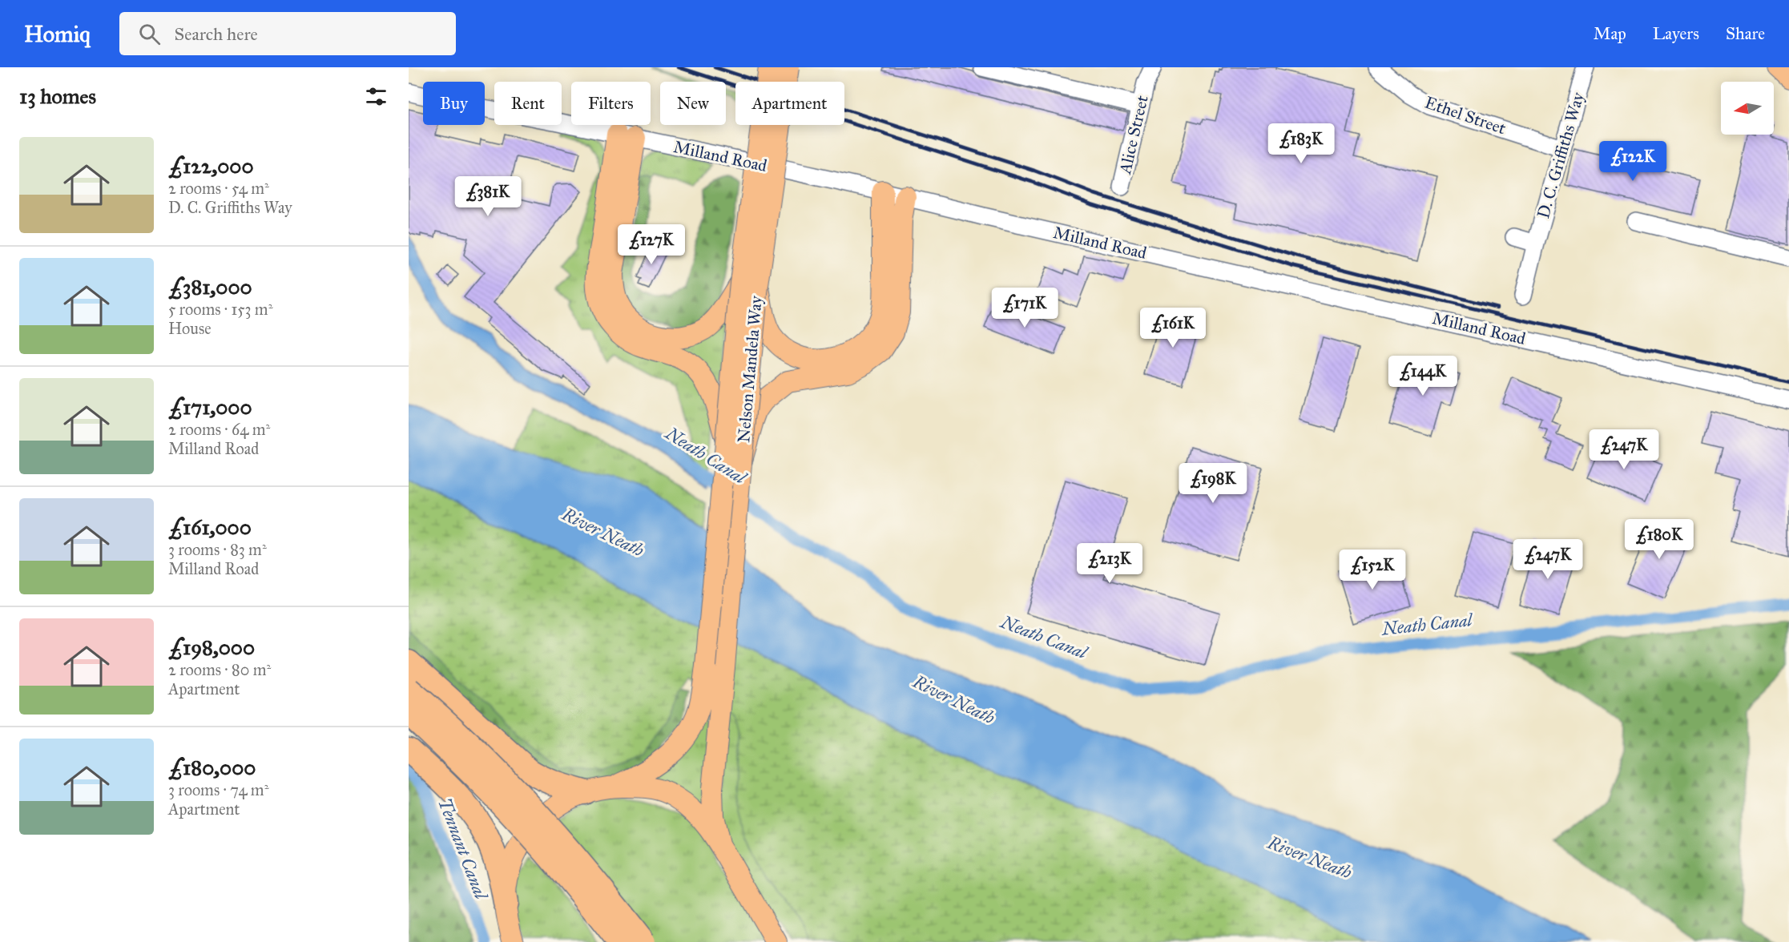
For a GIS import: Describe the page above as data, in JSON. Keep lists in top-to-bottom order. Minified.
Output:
{"streets":{"main road":["Nelson Mandela Way"],"street":["Ethel Street","Alice Street","D. C. Griffiths Way","Milland Road"]},"crossings":[["Ethel Street","D. C. Griffiths Way"]],"water":["Neath Canal","River Neath","Tennant Canal"],"north":"left","page":{"header":"Homiq","search":"Search here","nav":["Map","Layers","Share"],"heading":"13 homes","chip":["Buy","Rent","Filters","New","Apartment"],"price":["£183K","£122K","£381K","£127K","£171K","£161K","£144K","£247K","£198K","£180K","£247K","£213K","£152K"],"list":[{"name":"£122,000","note":"2 rooms · 54 m² · D. C. Griffiths Way"},{"name":"£381,000","note":"5 rooms · 153 m² · House"},{"name":"£171,000","note":"2 rooms · 64 m² · Milland Road"},{"name":"£161,000","note":"3 rooms · 83 m² · Milland Road"},{"name":"£198,000","note":"2 rooms · 80 m² · Apartment"},{"name":"£180,000","note":"3 rooms · 74 m² · Apartment"}]}}
